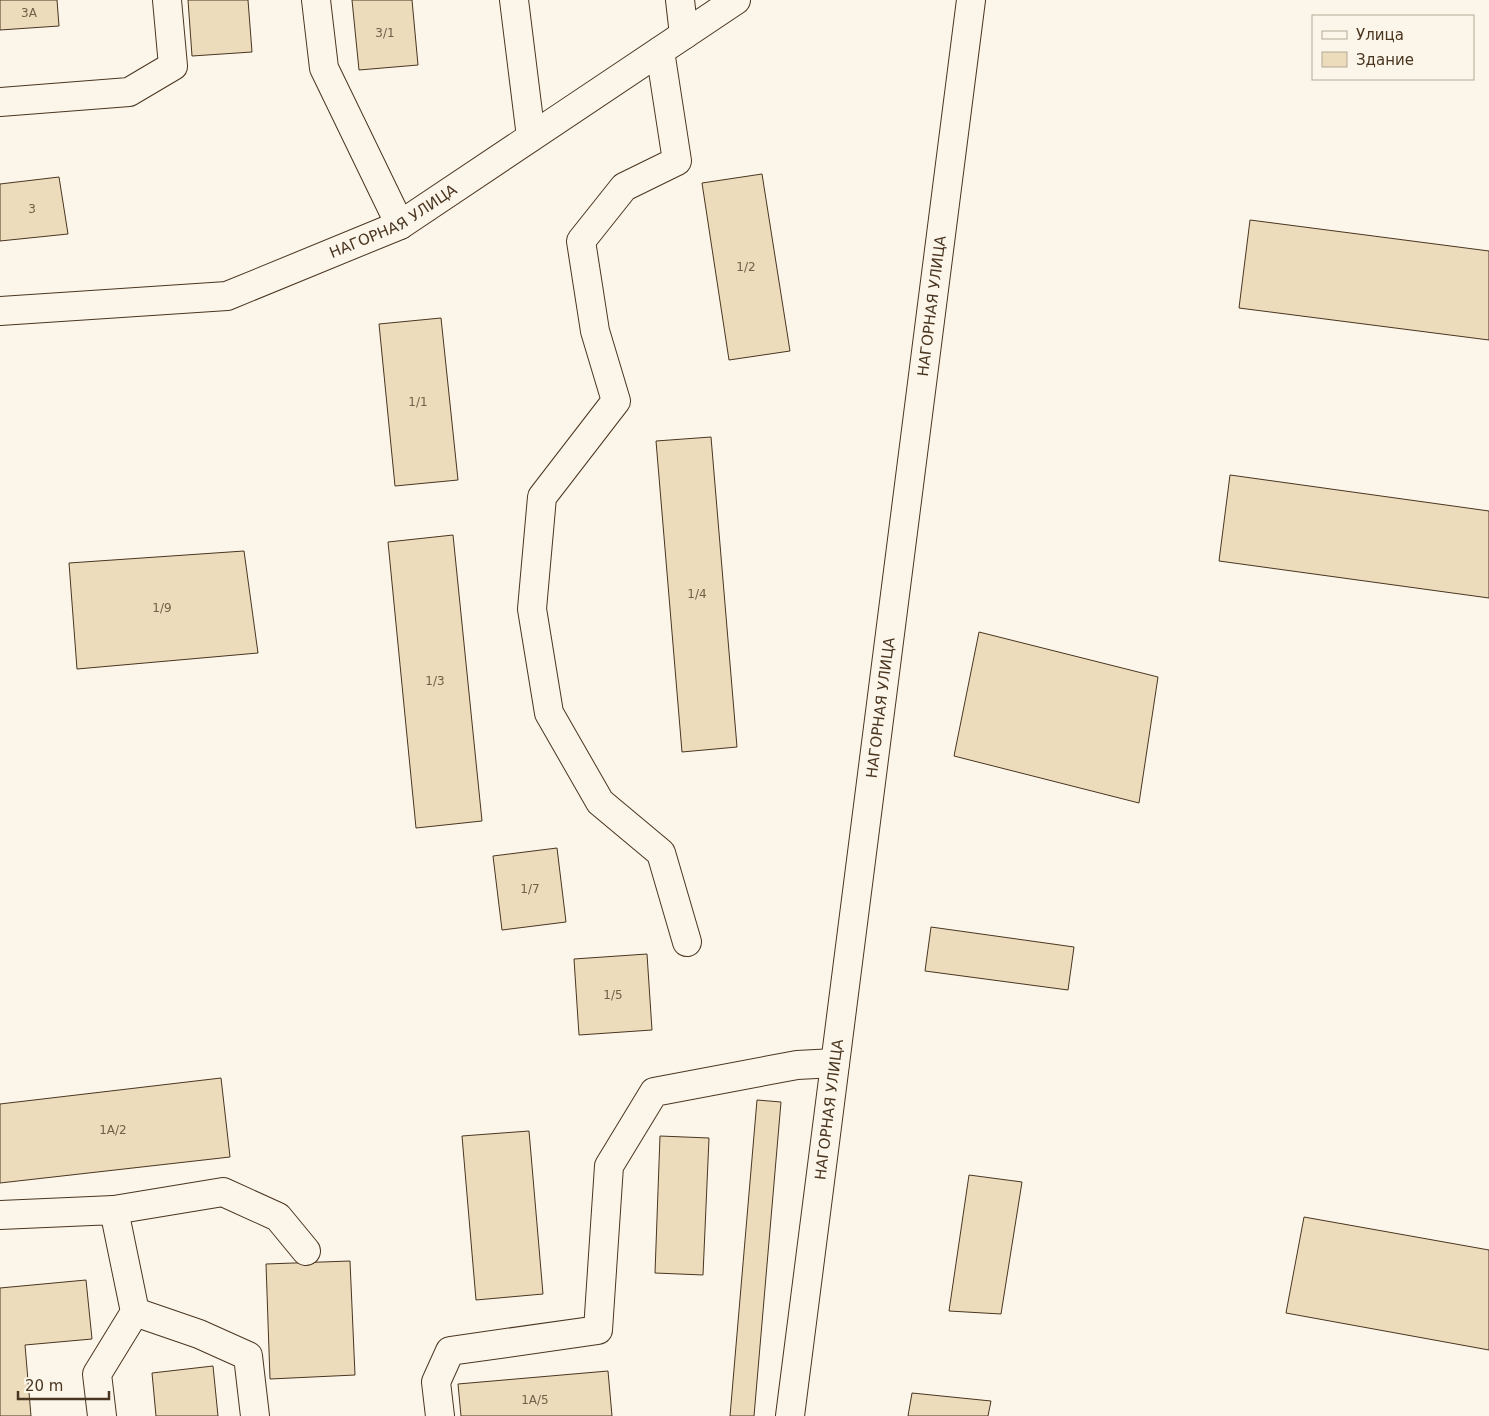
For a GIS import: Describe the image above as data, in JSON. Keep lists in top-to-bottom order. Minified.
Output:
{"streets":{"street":["НАГОРНАЯ УЛИЦА"]},"house_numbers":["3А","3/1","3","1/2","1/1","1/4","1/9","1/3","1/7","1/5","1А/2","1А/5"],"legend":["Улица","Здание"],"scale_bar":"20 m"}
